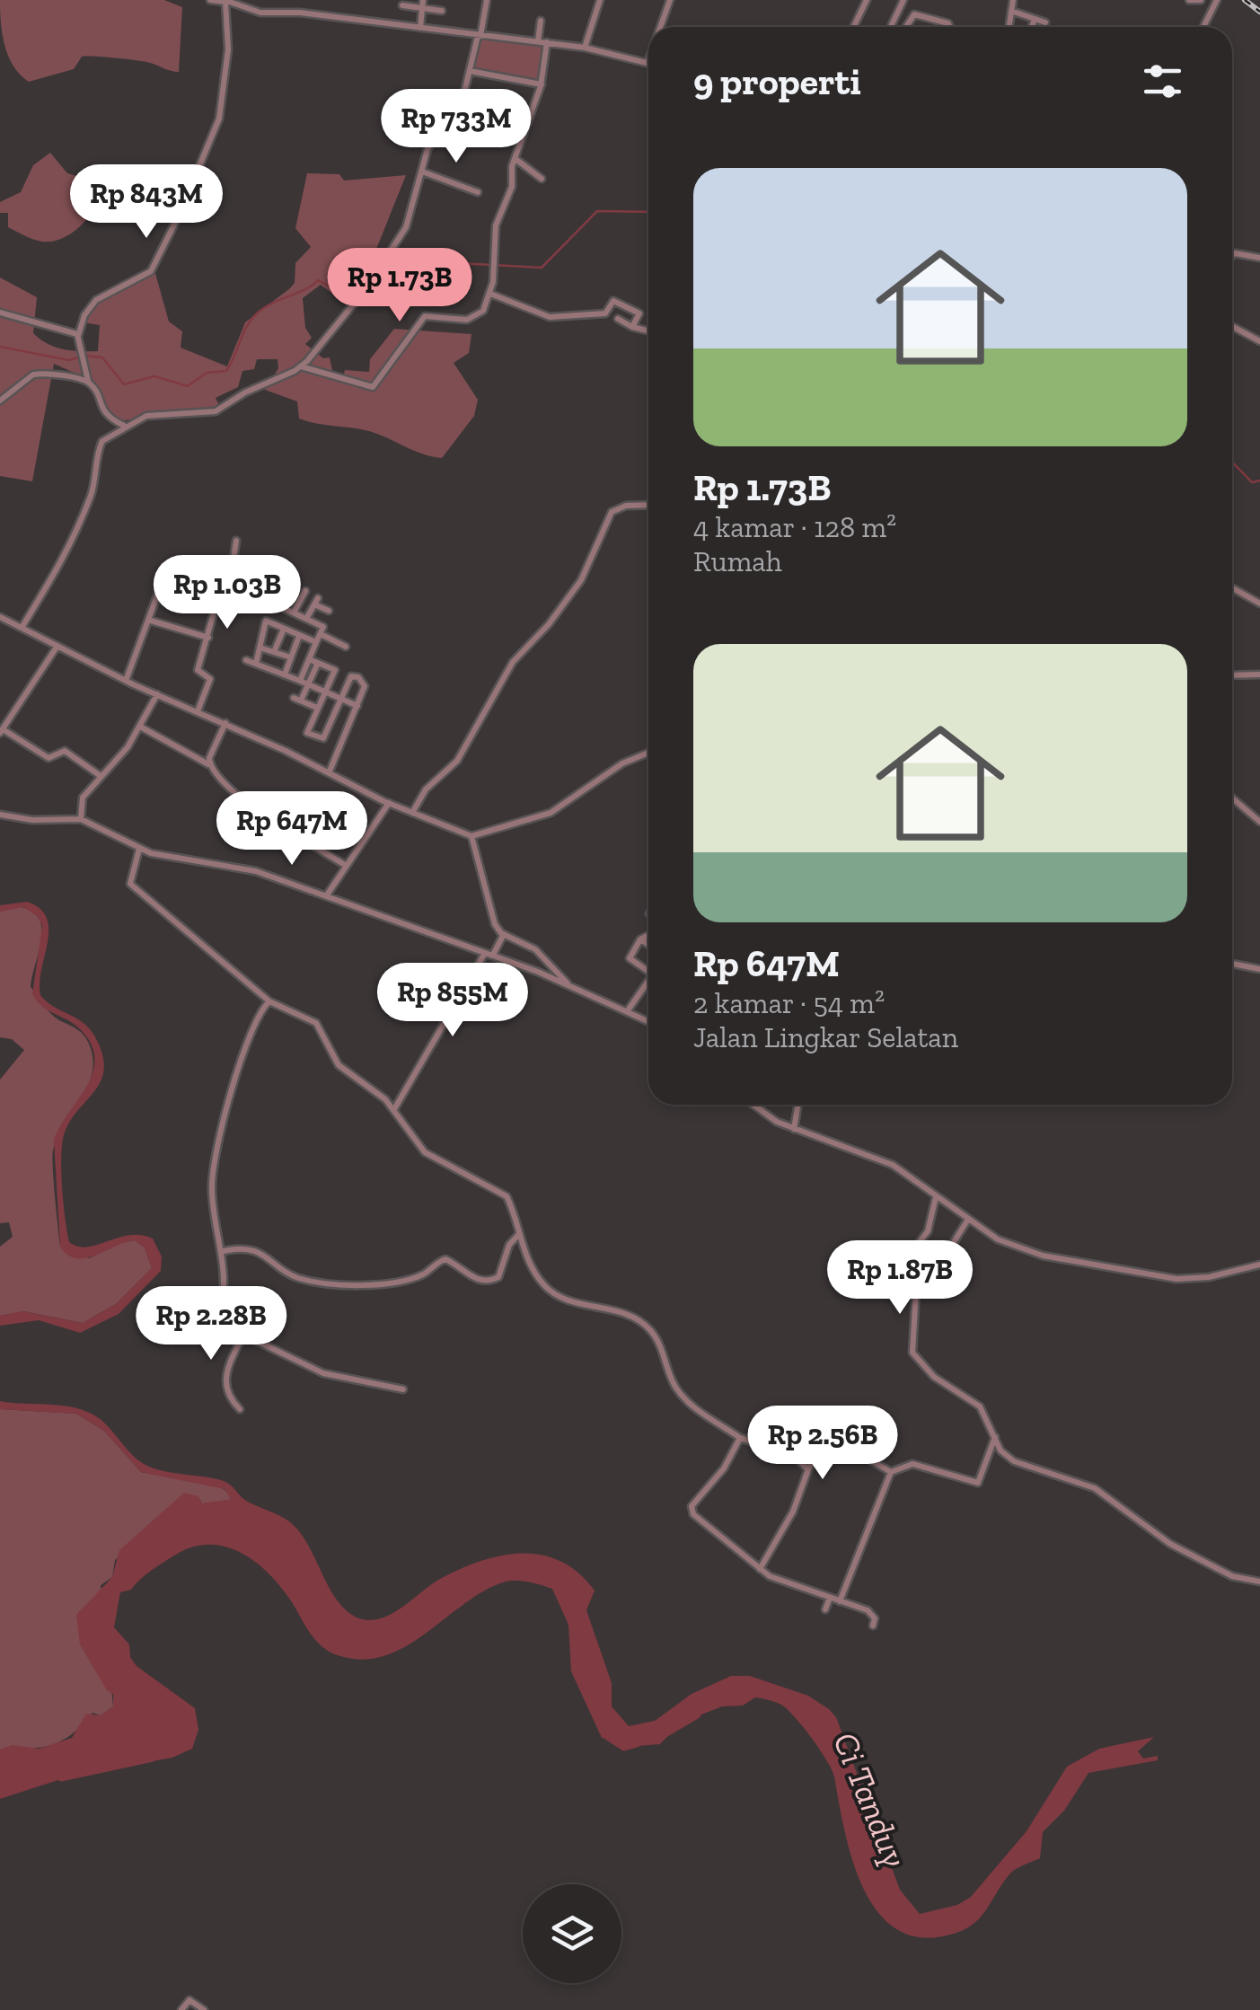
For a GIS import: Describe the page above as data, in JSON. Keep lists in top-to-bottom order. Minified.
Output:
{"water":["Ci Tanduy"],"page":{"heading":"9 properti","price":["Rp 733M","Rp 843M","Rp 1.73B","Rp 1.03B","Rp 647M","Rp 855M","Rp 1.87B","Rp 2.28B","Rp 2.56B"],"list":[{"name":"Rp 1.73B","note":"4 kamar · 128 m² · Rumah"},{"name":"Rp 647M","note":"2 kamar · 54 m² · Jalan Lingkar Selatan"}]}}
